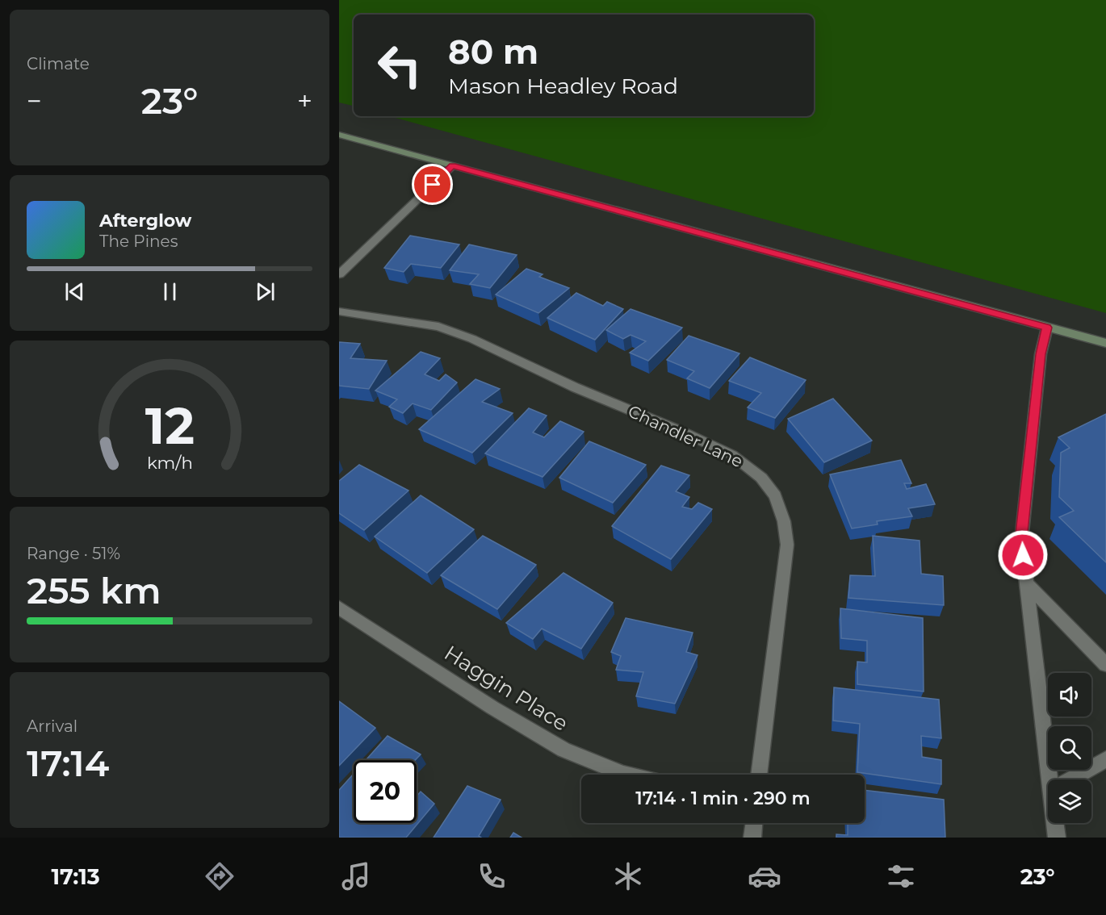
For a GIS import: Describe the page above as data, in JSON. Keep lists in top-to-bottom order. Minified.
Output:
{"streets":{"street":["Chandler Lane","Haggin Place"]},"page":{"tile":["Climate",["Range · 51%","255 km"],["Arrival","17:14"]],"turn":["80 m","Mason Headley Road"],"heat":["−","23°","+"],"song":["Afterglow","The Pines"],"limit":"20","trip":"17:14 · 1 min · 290 m","tabs":["17:13","23°"],"gauge":["12","km/h"]}}
